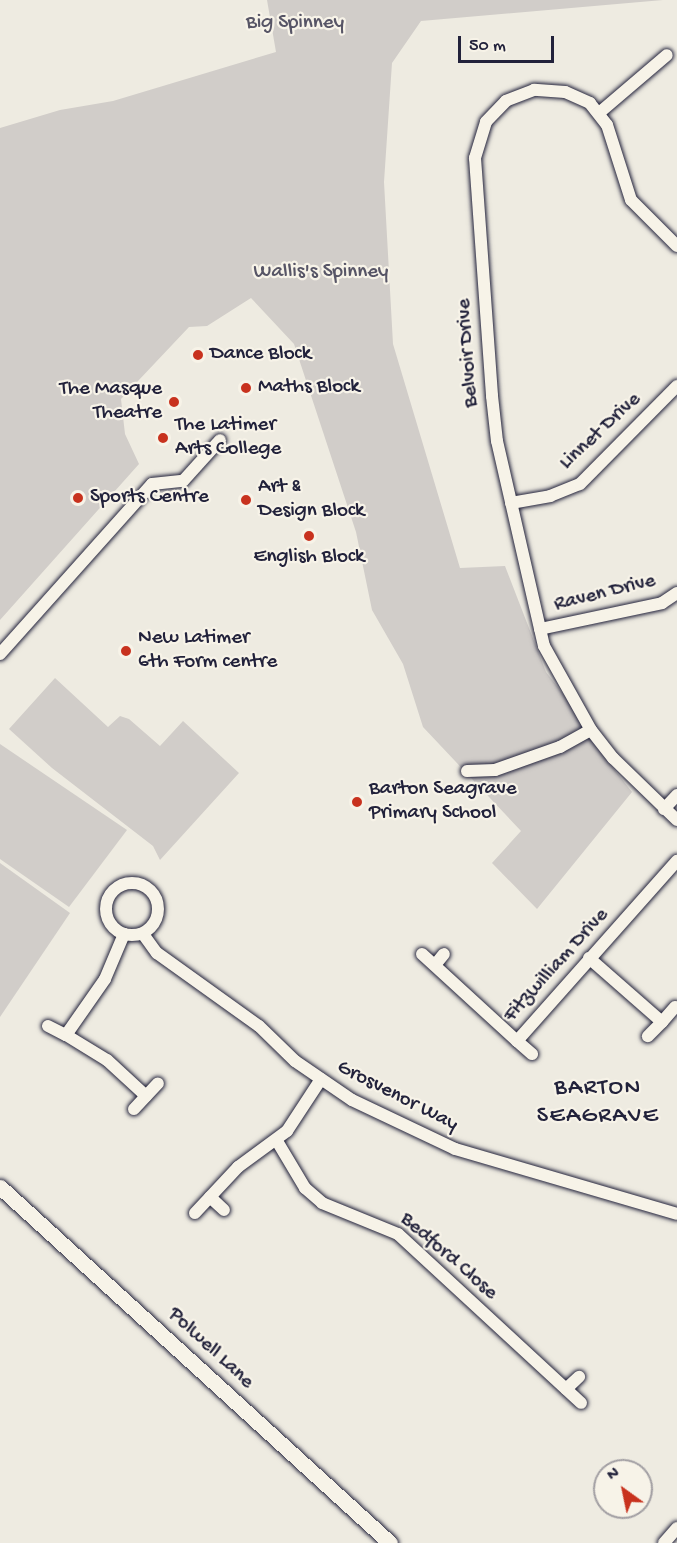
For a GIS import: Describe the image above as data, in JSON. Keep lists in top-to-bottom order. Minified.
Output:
{"streets":{"street":["Belvoir Drive","Linnet Drive","Raven Drive","Fitzwilliam Drive","Grosvenor Way","Bedford Close","Polwell Lane"]},"crossings":[["Belvoir Drive","Linnet Drive"],["Belvoir Drive","Raven Drive"]],"districts":["BARTON SEAGRAVE"],"parks":["Big Spinney","Wallis's Spinney"],"places":["Dance Block","Maths Block","The Masque Theatre","The Latimer Arts College","Sports Centre","Art & Design Block","English Block","New Latimer 6th Form centre","Barton Seagrave Primary School"],"scale_bar":"50 m","north":"top left"}
